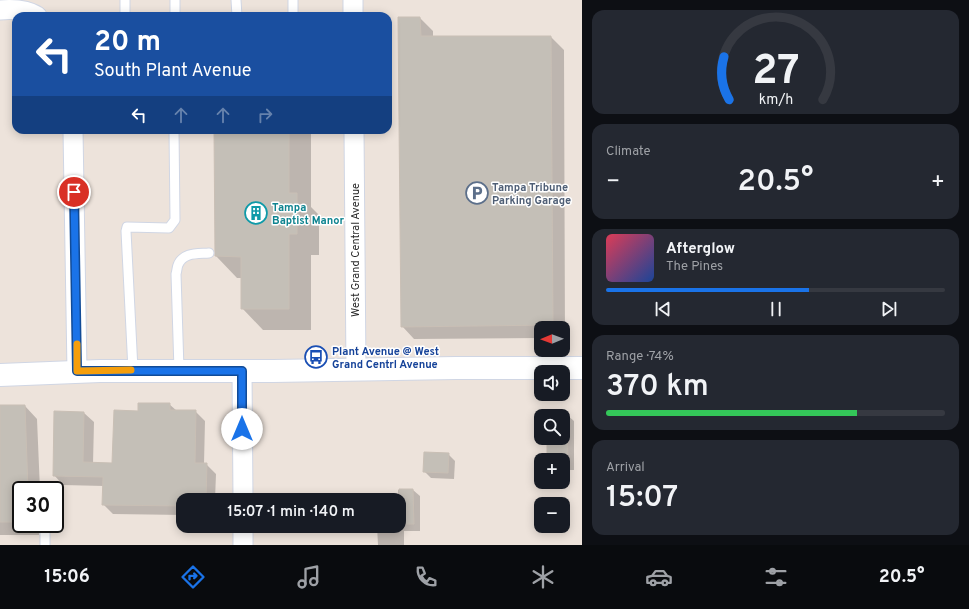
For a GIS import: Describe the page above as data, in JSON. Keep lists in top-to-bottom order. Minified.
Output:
{"streets":{"street":["West Grand Central Avenue"]},"places":{"parking":["Tampa Tribune Parking Garage"],"building":["Tampa Baptist Manor"],"bus stop":["Plant Avenue @ West Grand Centrl Avenue"]},"north":"left","page":{"turn":["20 m","South Plant Avenue"],"tile":["Climate",["Range · 74%","370 km"],["Arrival","15:07"]],"heat":["−","20.5°","+"],"song":["Afterglow","The Pines"],"map_buttons":["+","−"],"limit":"30","trip":"15:07 · 1 min · 140 m","tabs":["15:06","20.5°"],"gauge":["27","km/h"]}}
